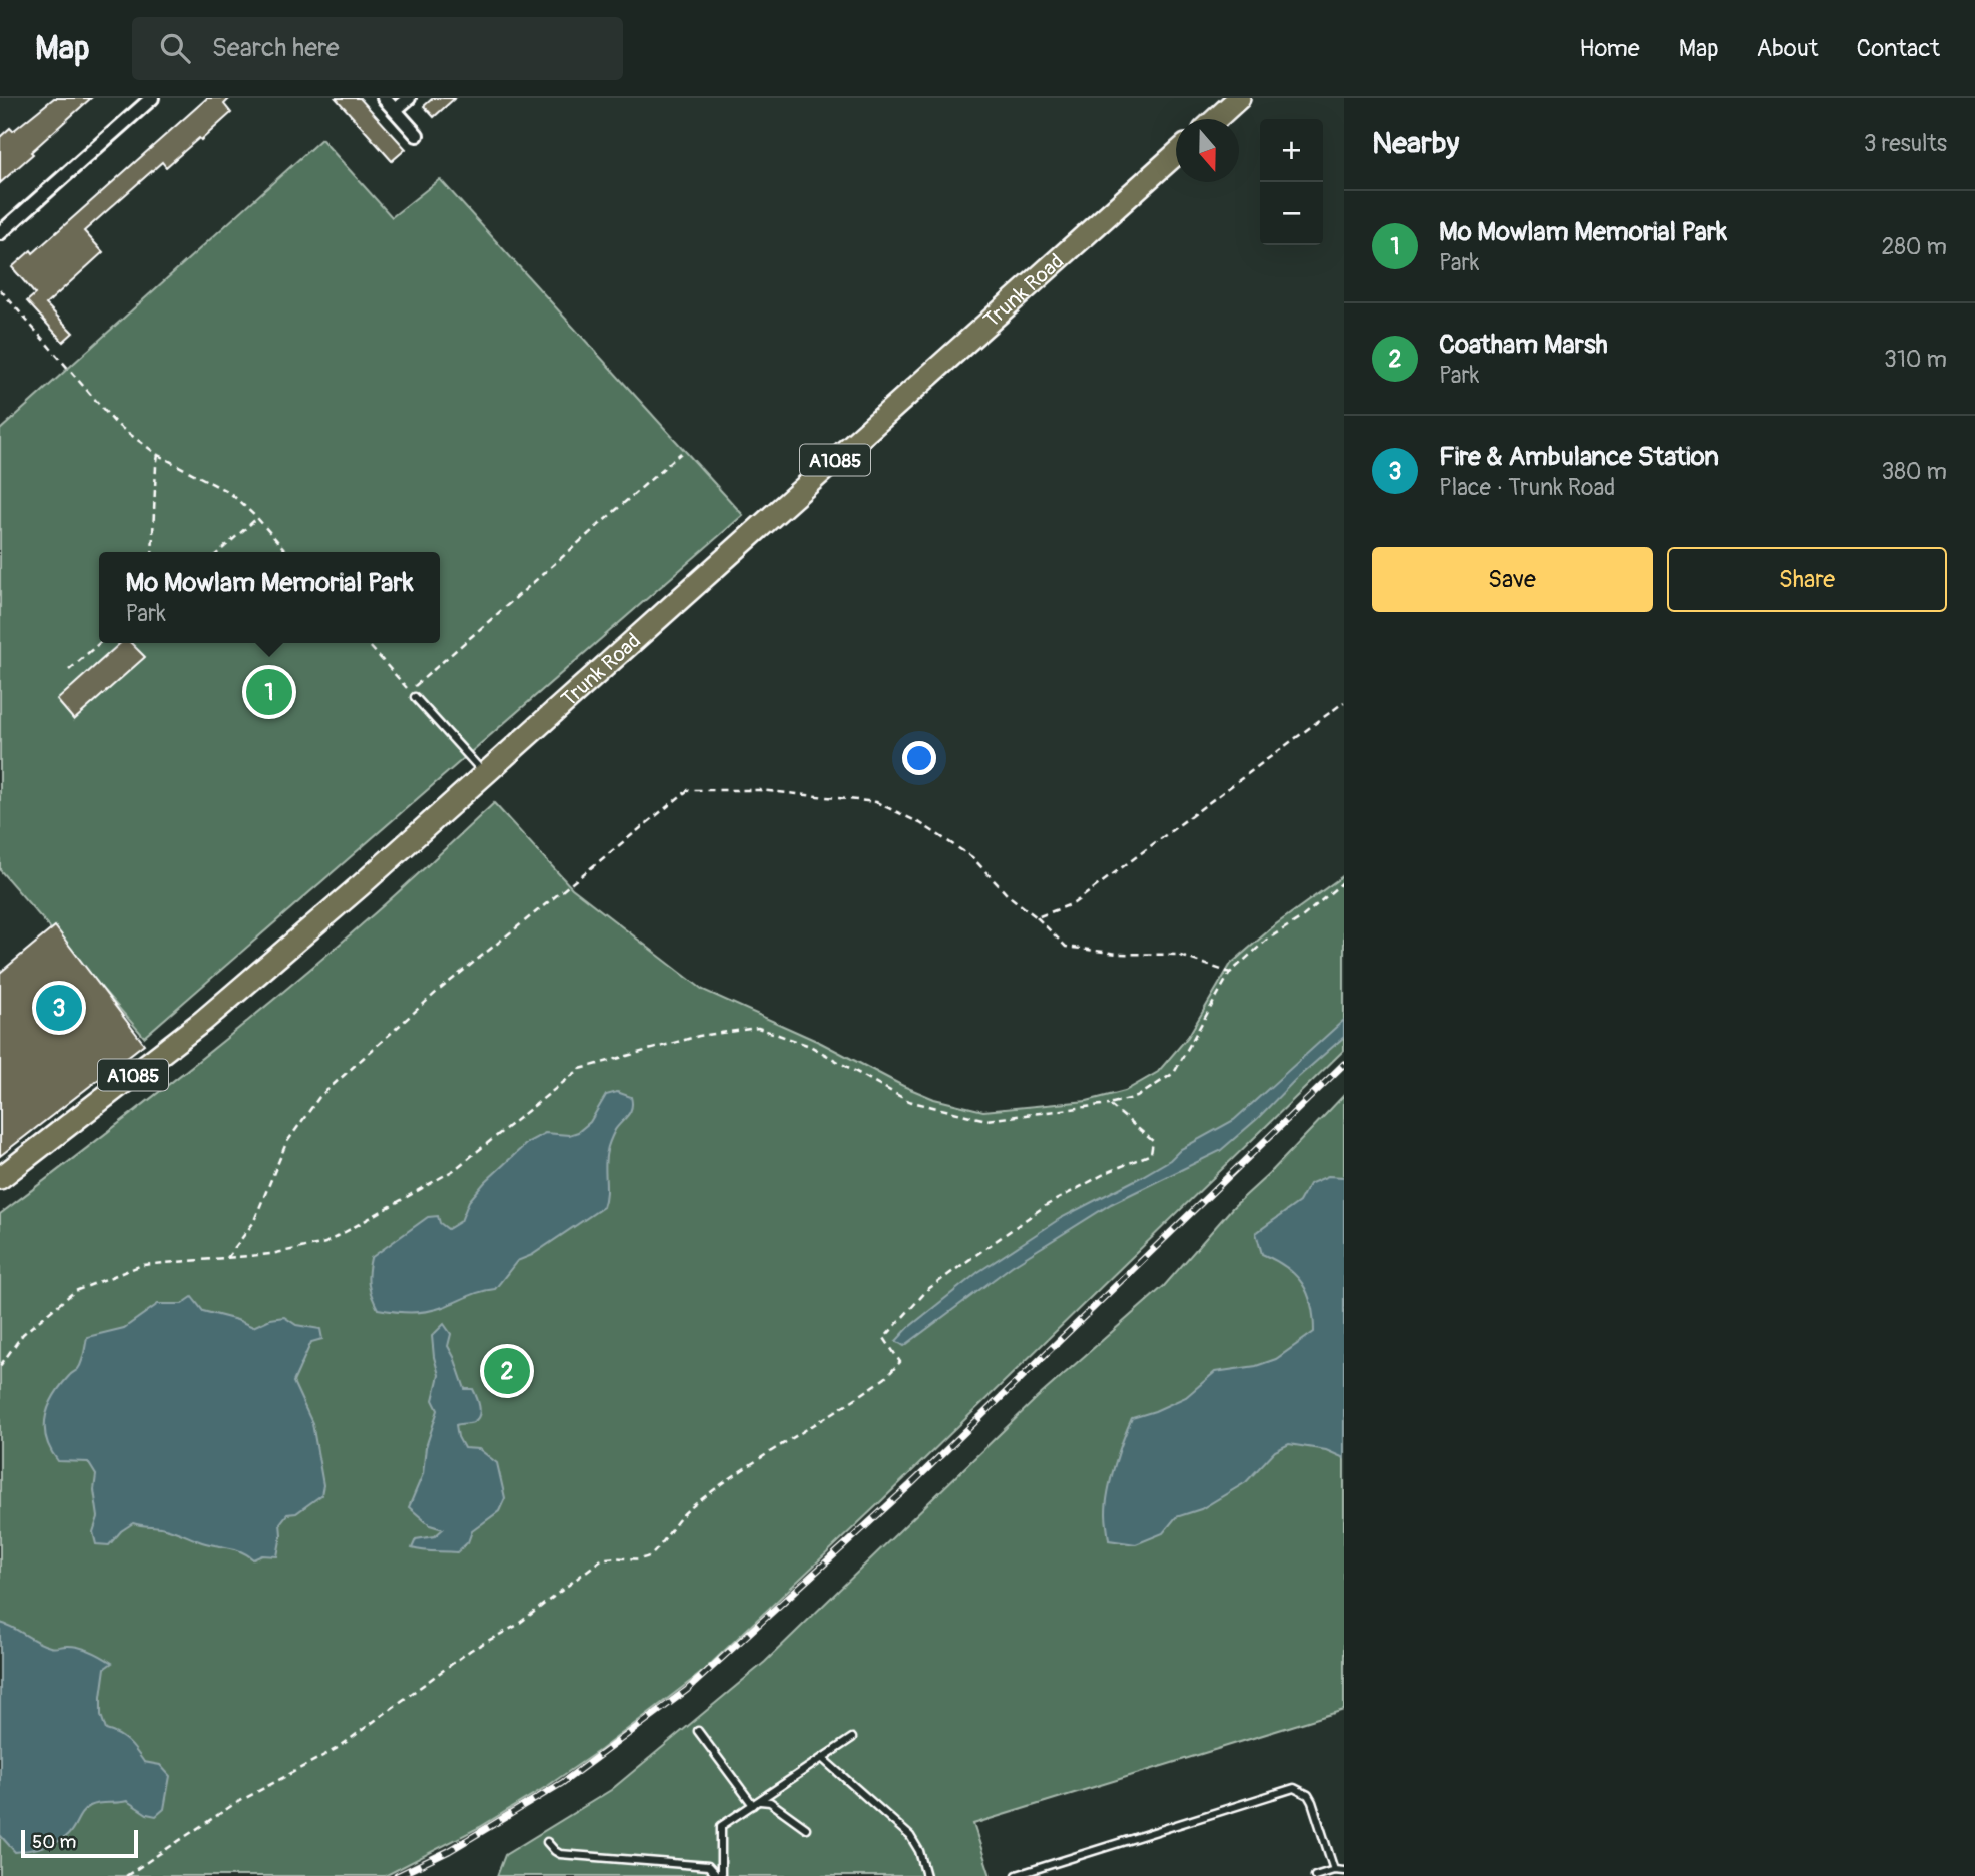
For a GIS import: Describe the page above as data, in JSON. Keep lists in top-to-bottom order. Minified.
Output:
{"streets":{"main road":["Trunk Road","A1085"]},"scale_bar":"50 m","north":"bottom","page":{"header":"Map","search":"Search here","nav":["Home","Map","About","Contact"],"heading":["Nearby","3 results"],"map_buttons":["+","−"],"list":[{"mark":"1","name":"Mo Mowlam Memorial Park","note":"Park","value":"280 m"},{"mark":"2","name":"Coatham Marsh","note":"Park","value":"310 m"},{"mark":"3","name":"Fire & Ambulance Station","note":"Place · Trunk Road","value":"380 m"}],"buttons":["Save","Share"],"popup":["Mo Mowlam Memorial Park","Park"],"pins":["1","3","2"],"scale":"50 m"}}
